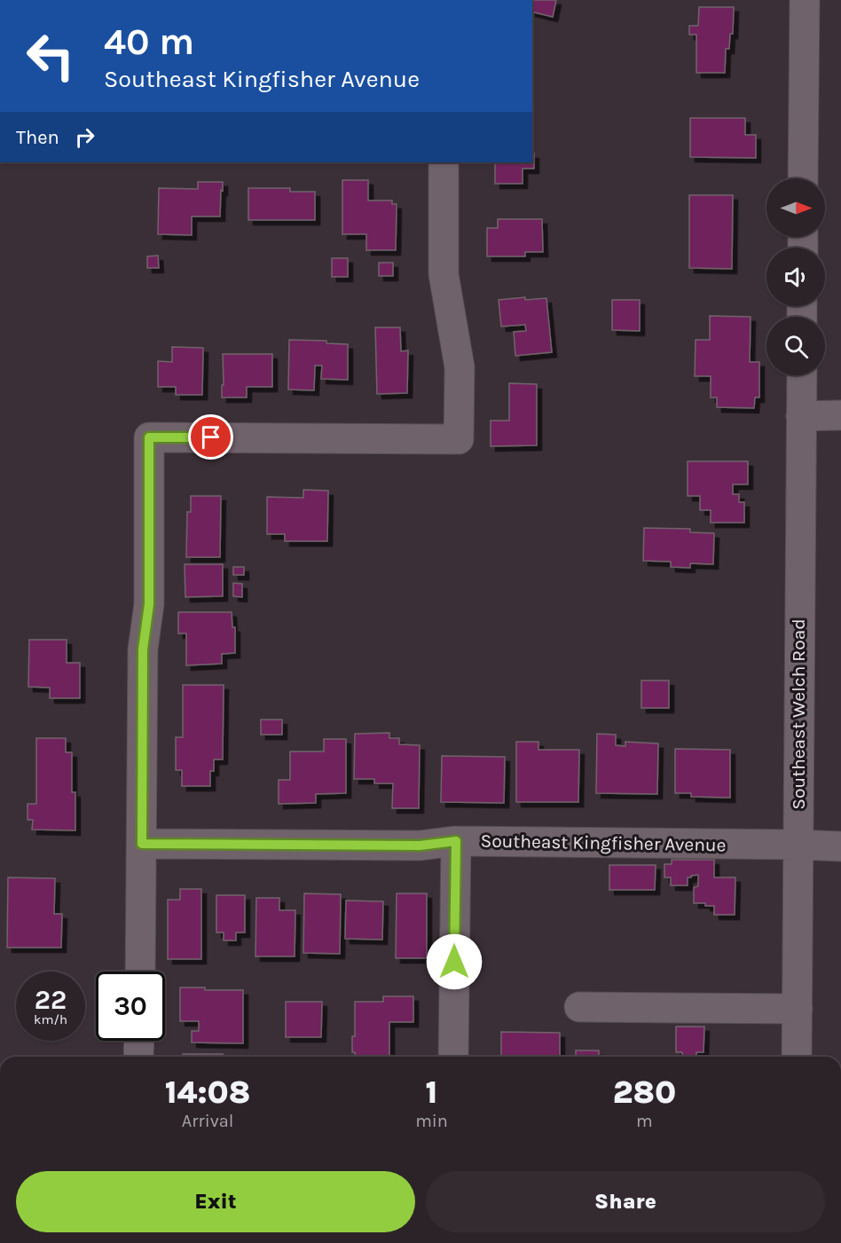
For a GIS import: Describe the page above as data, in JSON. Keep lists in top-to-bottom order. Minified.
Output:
{"streets":{"street":["Southeast Welch Road","Southeast Kingfisher Avenue"]},"crossings":[["Southeast Welch Road","Southeast Kingfisher Avenue"]],"north":"right","page":{"turn":["40 m","Southeast Kingfisher Avenue"],"then":"Then","speed":"22 km/h","limit":"30","eta":["14:08","Arrival","1","min","280","m"],"buttons":["Exit","Share"]}}
